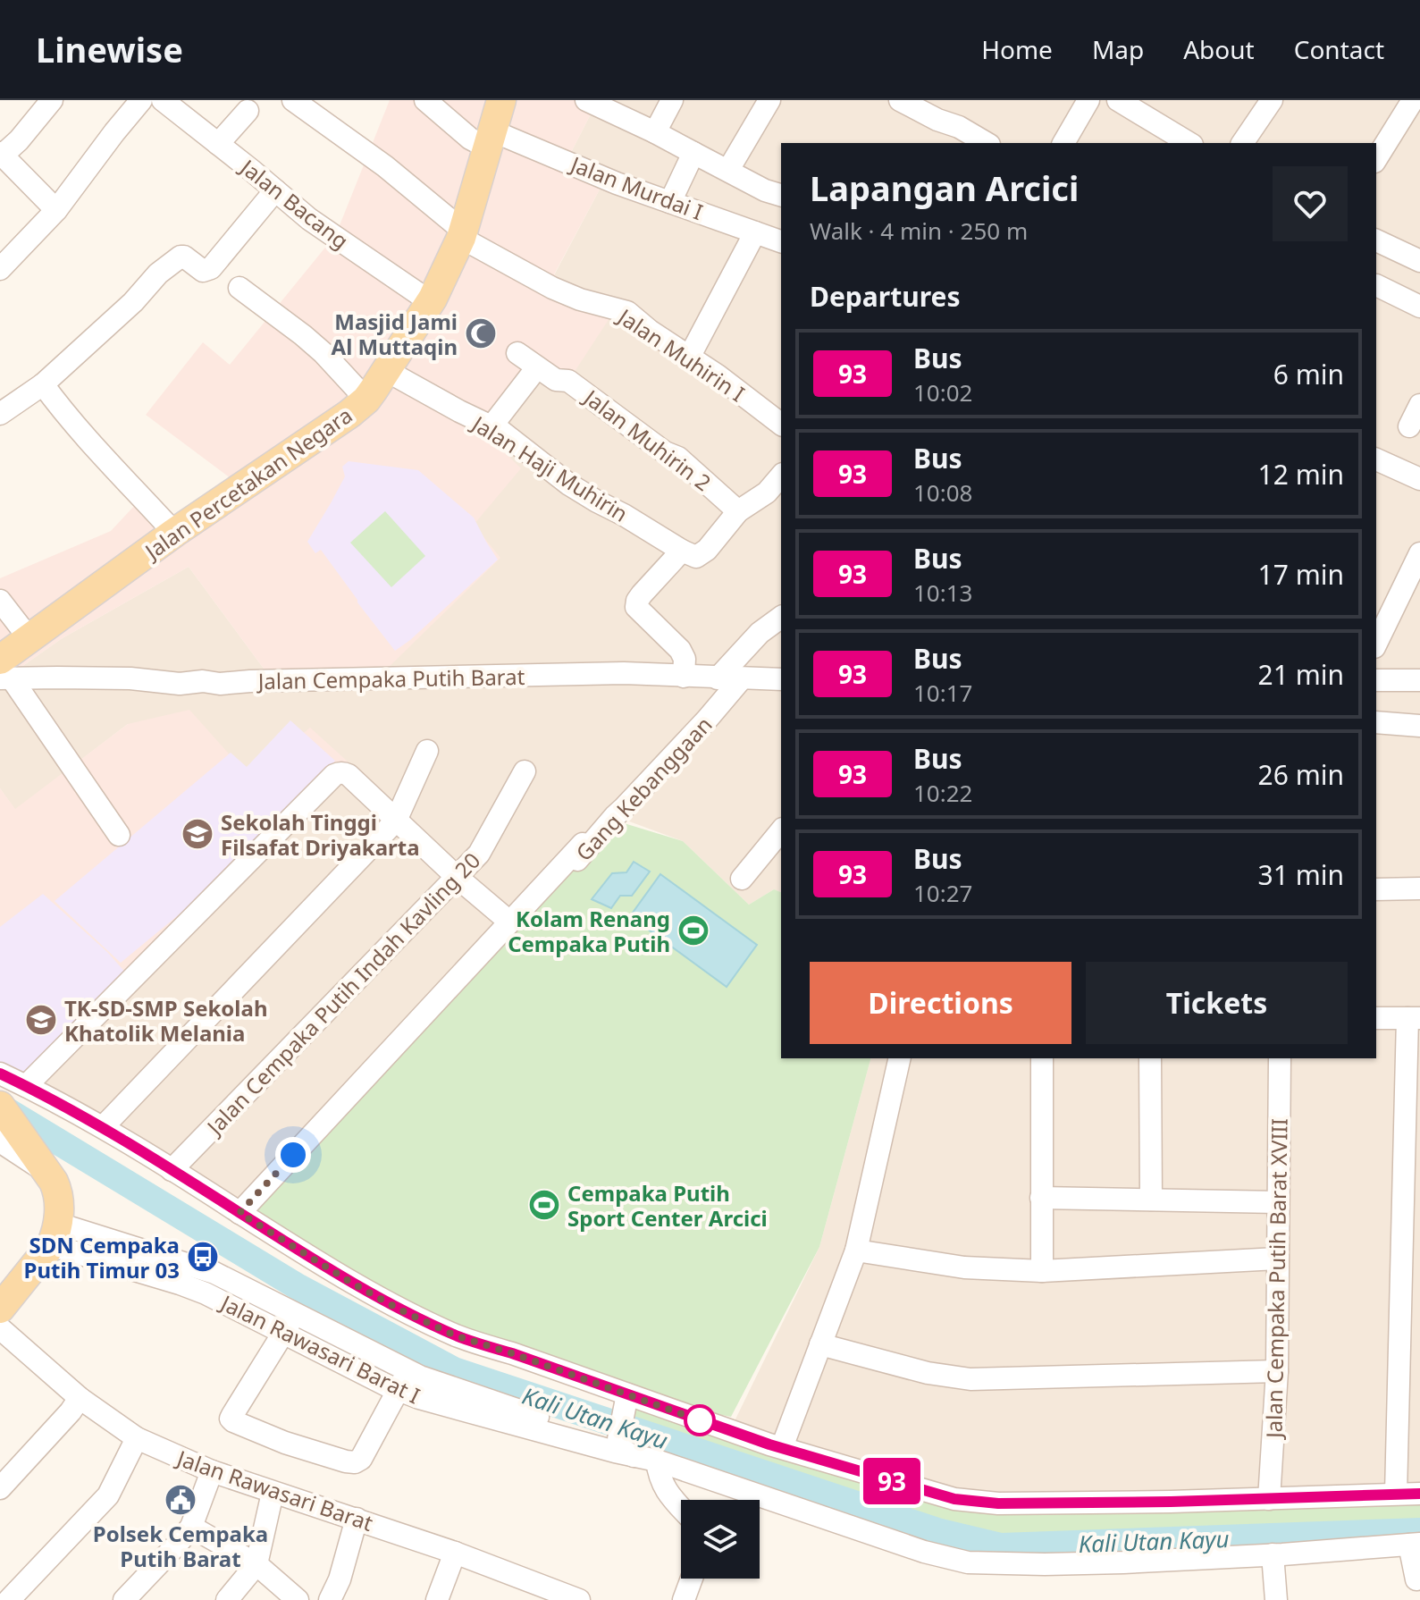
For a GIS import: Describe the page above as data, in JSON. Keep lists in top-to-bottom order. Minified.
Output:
{"streets":{"main road":["Jalan Percetakan Negara"],"street":["Jalan Murdai I","Jalan Bacang","Jalan Muhirin I","Jalan Muhirin 2","Jalan Haji Muhirin","Jalan Cempaka Putih Barat","Gang Kebanggaan","Jalan Cempaka Putih Indah Kavling 20","Jalan Cempaka Putih Barat XVIII","Jalan Rawasari Barat I","Jalan Rawasari Barat"]},"crossings":[["Jalan Murdai I","Jalan Percetakan Negara"],["Jalan Bacang","Jalan Percetakan Negara"],["Jalan Muhirin I","Jalan Percetakan Negara"],["Jalan Haji Muhirin","Jalan Percetakan Negara"],["Jalan Percetakan Negara","Jalan Cempaka Putih Barat"],["Jalan Cempaka Putih Barat","Gang Kebanggaan"]],"water":["Kali Utan Kayu"],"places":{"mosque":["Masjid Jami Al Muttaqin"],"school or university":["Sekolah Tinggi Filsafat Driyakarta","TK-SD-SMP Sekolah Khatolik Melania"],"sports":["Kolam Renang Cempaka Putih","Cempaka Putih Sport Center Arcici"],"bus stop":["SDN Cempaka Putih Timur 03"],"public building":["Polsek Cempaka Putih Barat"]},"lines":["bus line 93"],"page":{"header":"Linewise","nav":["Home","Map","About","Contact"],"on_map":"93","heading":[["Lapangan Arcici","Walk · 4 min · 250 m"],"Departures"],"list":[{"mark":"93","name":"Bus","note":"10:02","value":"6 min"},{"mark":"93","name":"Bus","note":"10:08","value":"12 min"},{"mark":"93","name":"Bus","note":"10:13","value":"17 min"},{"mark":"93","name":"Bus","note":"10:17","value":"21 min"},{"mark":"93","name":"Bus","note":"10:22","value":"26 min"},{"mark":"93","name":"Bus","note":"10:27","value":"31 min"}],"buttons":["Directions","Tickets"]}}
